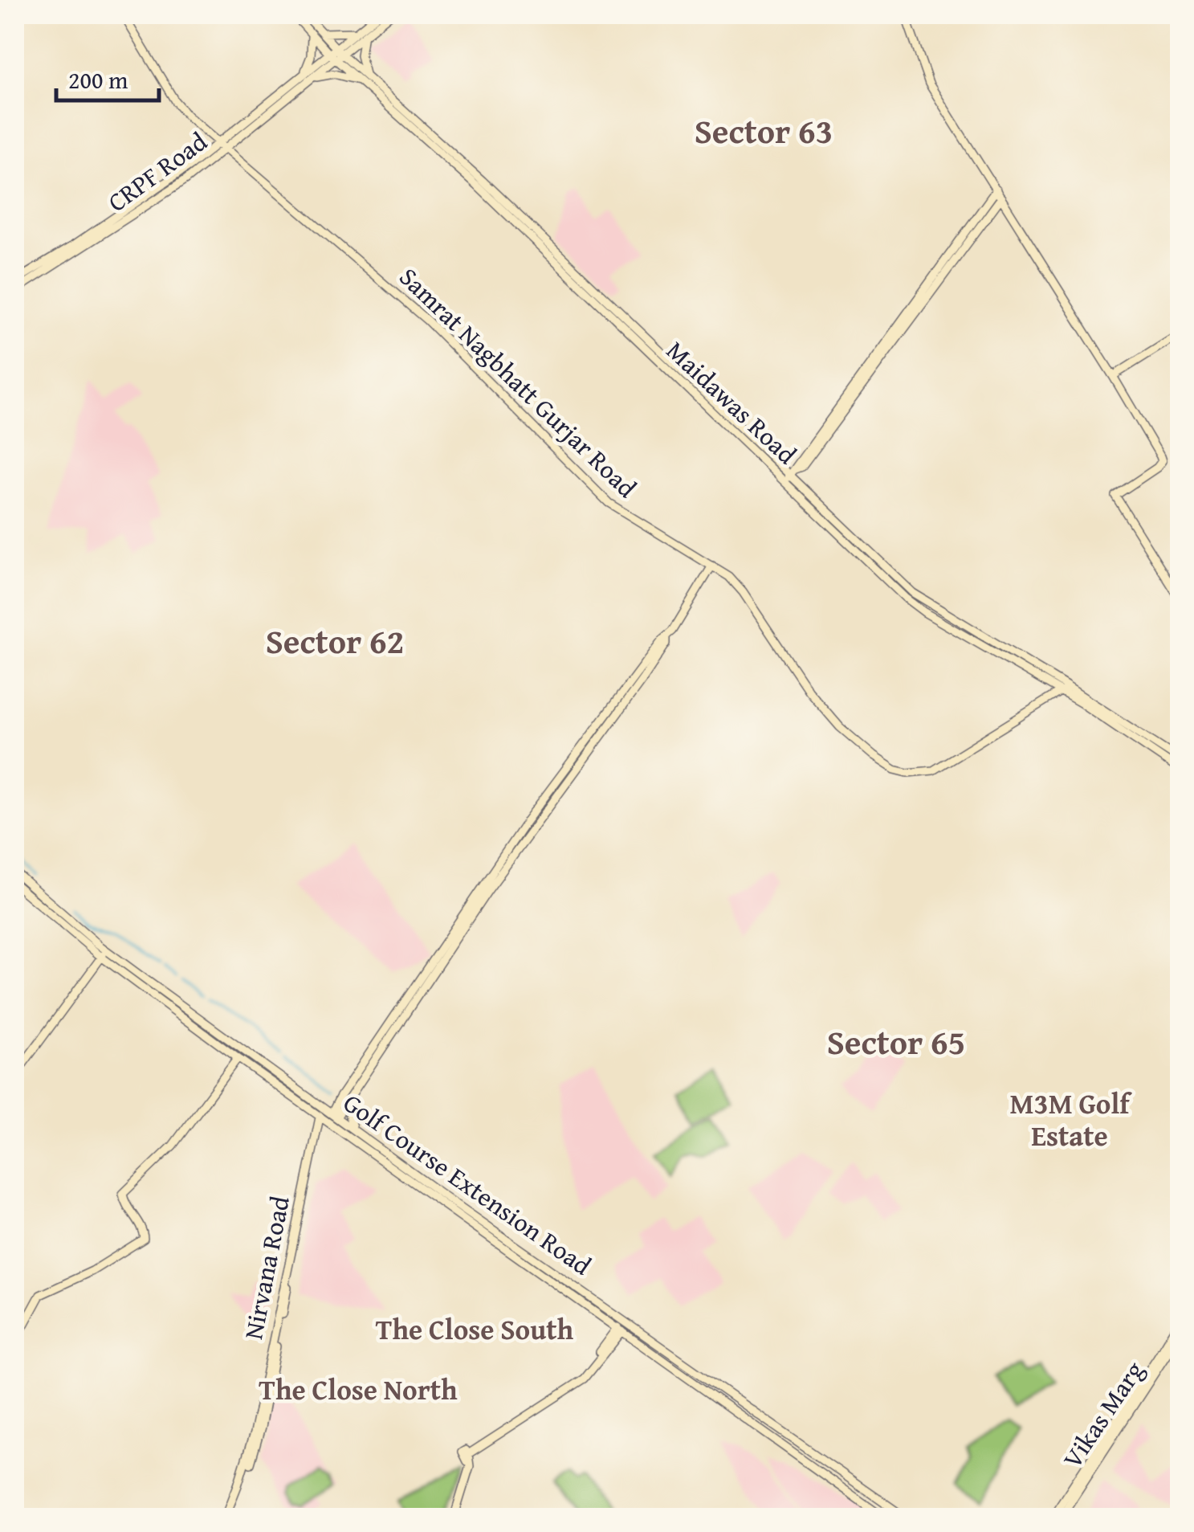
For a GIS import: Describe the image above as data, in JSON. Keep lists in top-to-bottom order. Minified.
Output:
{"streets":{"street":["CRPF Road","Samrat Nagbhatt Gurjar Road","Maidawas Road","Golf Course Extension Road","Nirvana Road","Vikas Marg"]},"crossings":[["CRPF Road","Samrat Nagbhatt Gurjar Road"],["Samrat Nagbhatt Gurjar Road","Maidawas Road"],["Golf Course Extension Road","Nirvana Road"]],"districts":["Sector 63","Sector 62","Sector 65","M3M Golf Estate","The Close South","The Close North"],"scale_bar":"200 m"}
